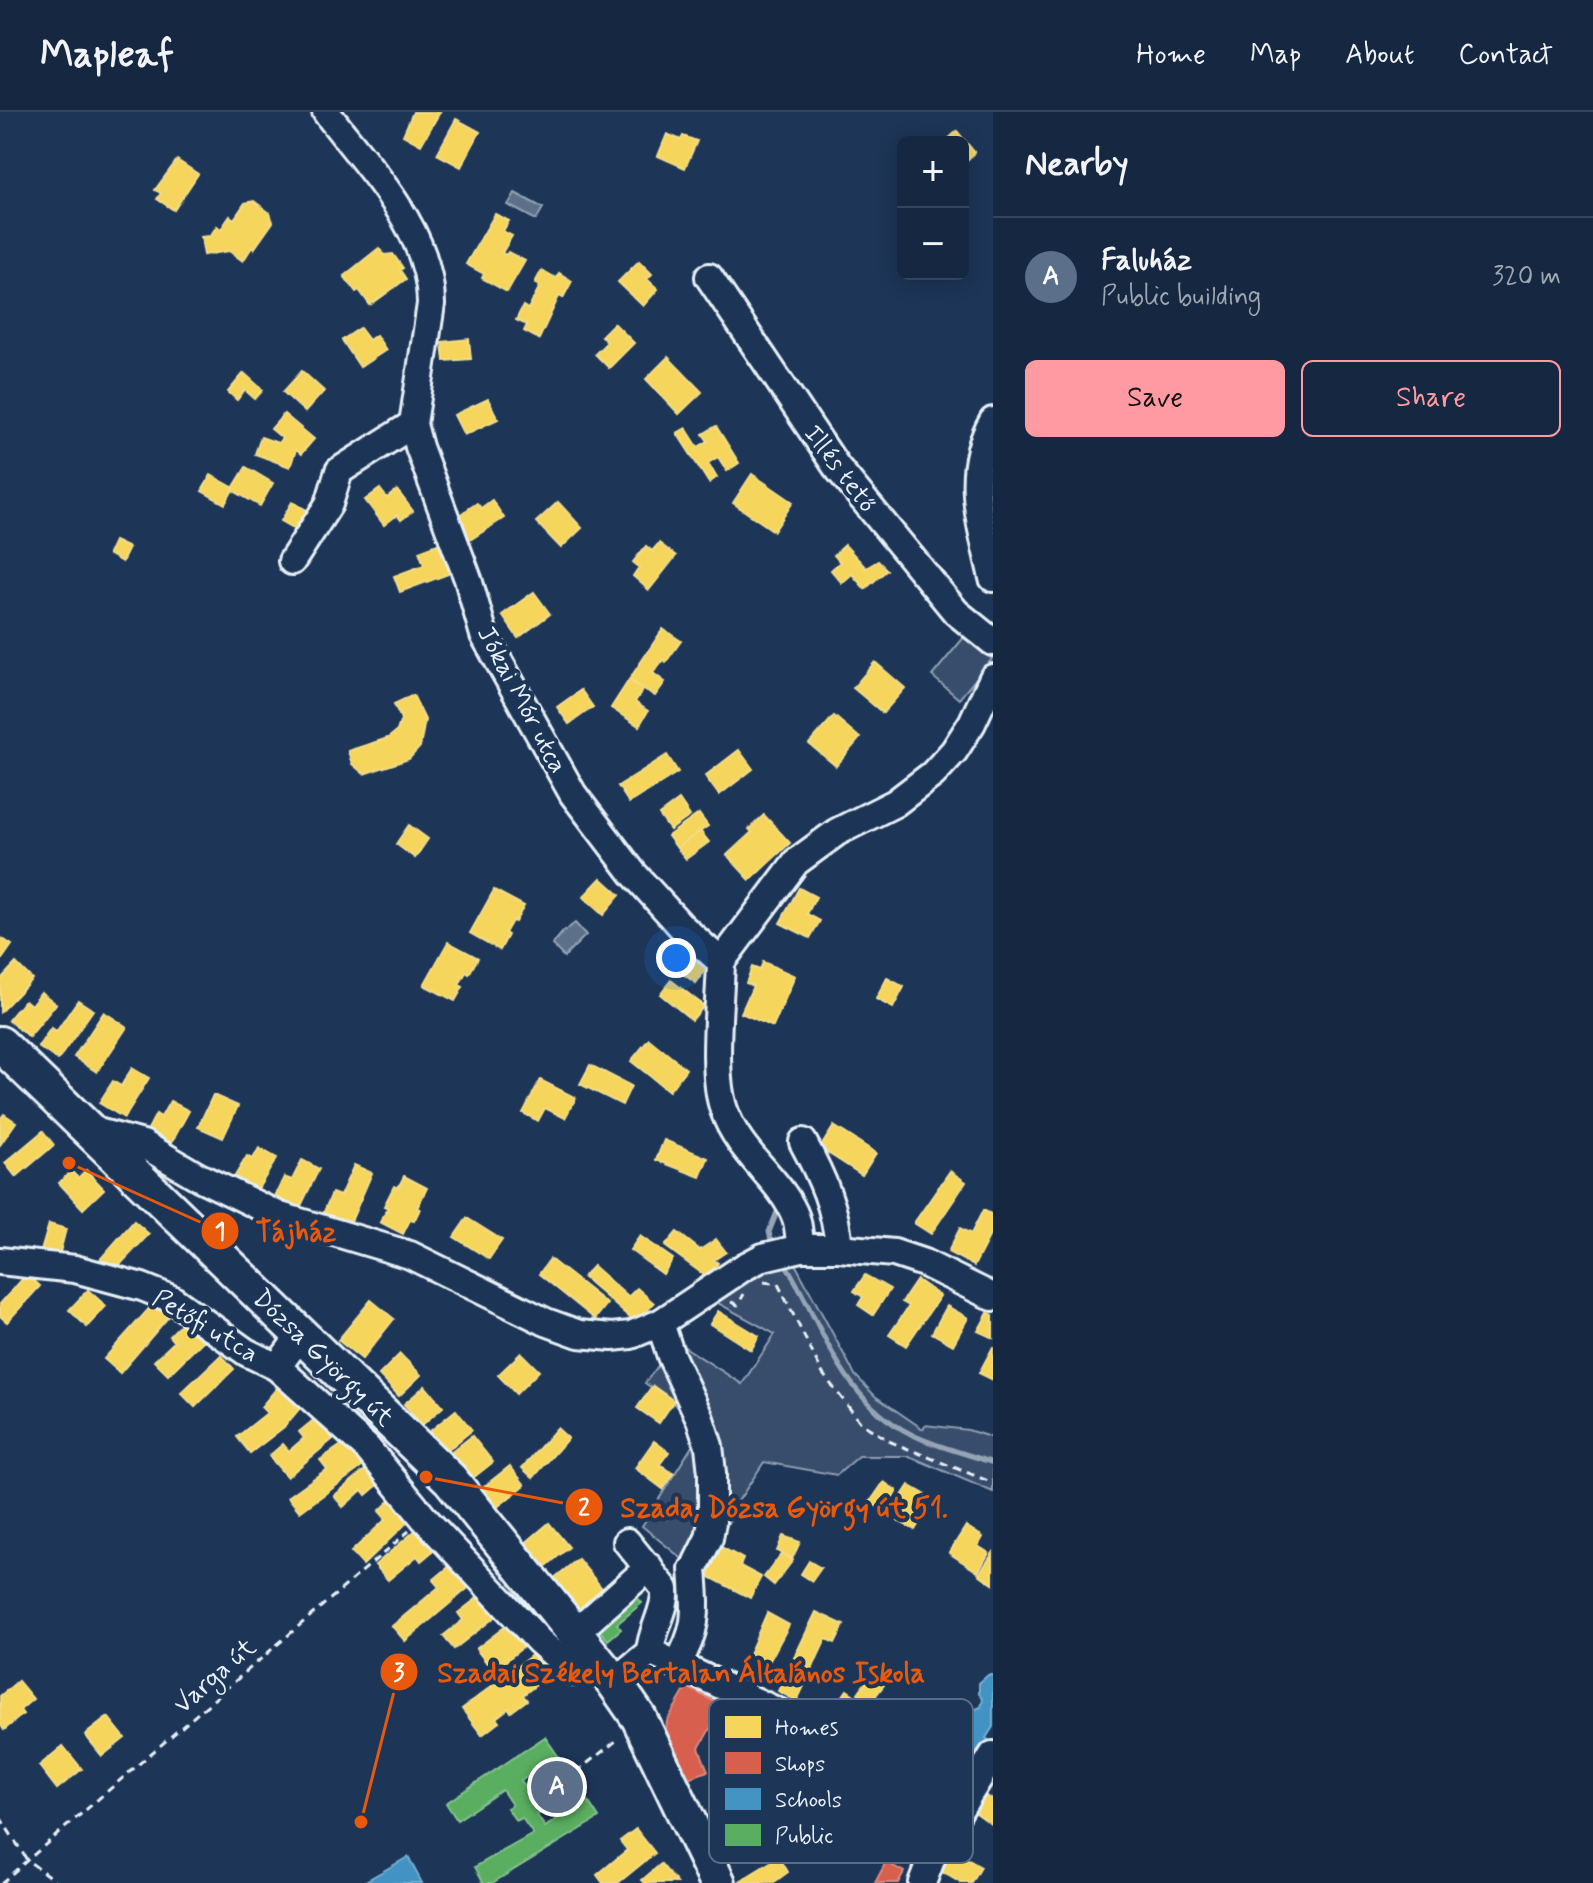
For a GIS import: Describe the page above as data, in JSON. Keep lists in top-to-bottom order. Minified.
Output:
{"streets":{"main road":["Dózsa György út"],"street":["Illés tető","Jókai Mór utca","Petőfi utca"],"path":["Varga út"]},"crossings":[["Petőfi utca","Dózsa György út"],["Dózsa György út","Varga út"]],"places":["Tájház","Szada, Dózsa György út 51.","Szadai Székely Bertalan Általános Iskola"],"legend":["Homes","Shops","Schools","Public"],"page":{"header":"Mapleaf","nav":["Home","Map","About","Contact"],"heading":"Nearby","map_buttons":["+","−"],"list":[{"mark":"A","name":"Faluház","note":"Public building","value":"320 m"}],"buttons":["Save","Share"],"pins":"A"}}
